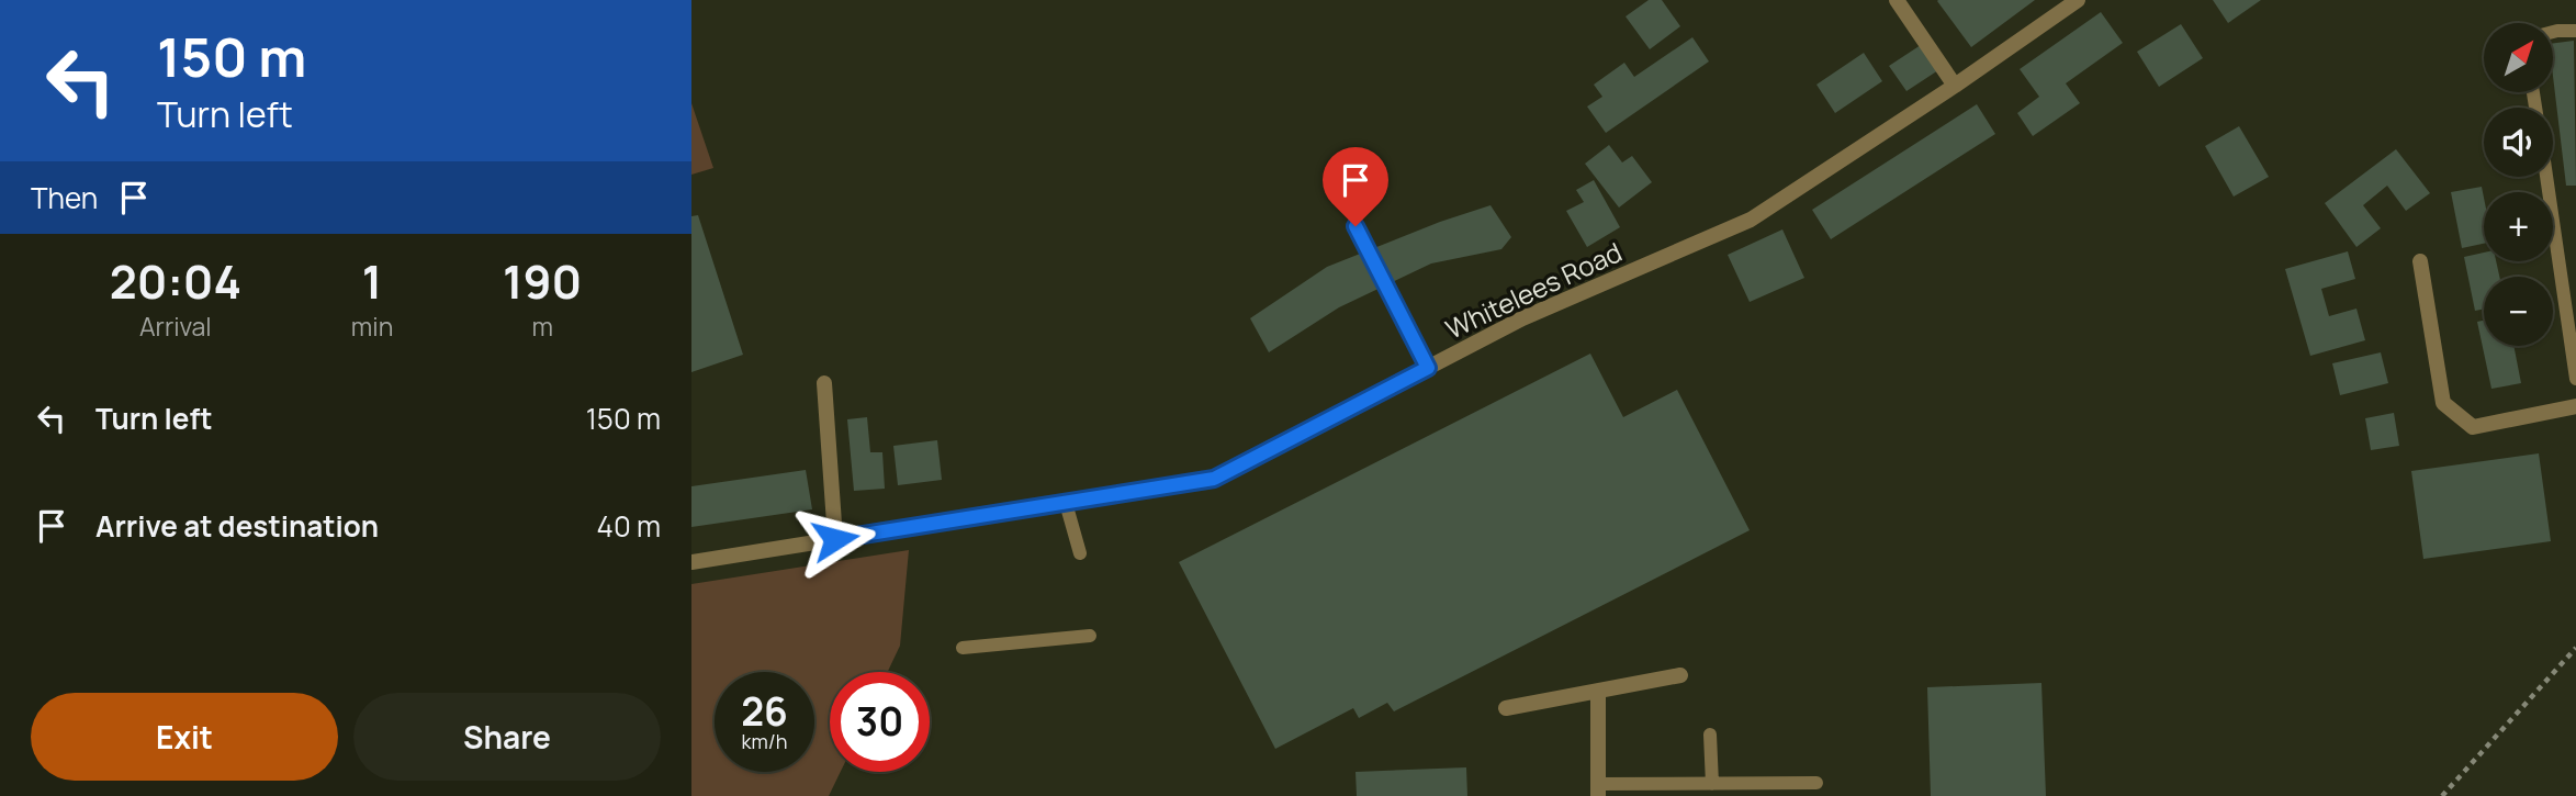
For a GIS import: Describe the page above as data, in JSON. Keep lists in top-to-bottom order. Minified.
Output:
{"streets":{"street":["Whitelees Road"]},"north":"top right","page":{"turn":["150 m","Turn left"],"map_buttons":["+","−"],"then":"Then","eta":["20:04","Arrival","1","min","190","m"],"list":[{"name":"Turn left","value":"150 m"},{"name":"Arrive at destination","value":"40 m"}],"speed":"26 km/h","limit":"30","buttons":["Exit","Share"]}}
